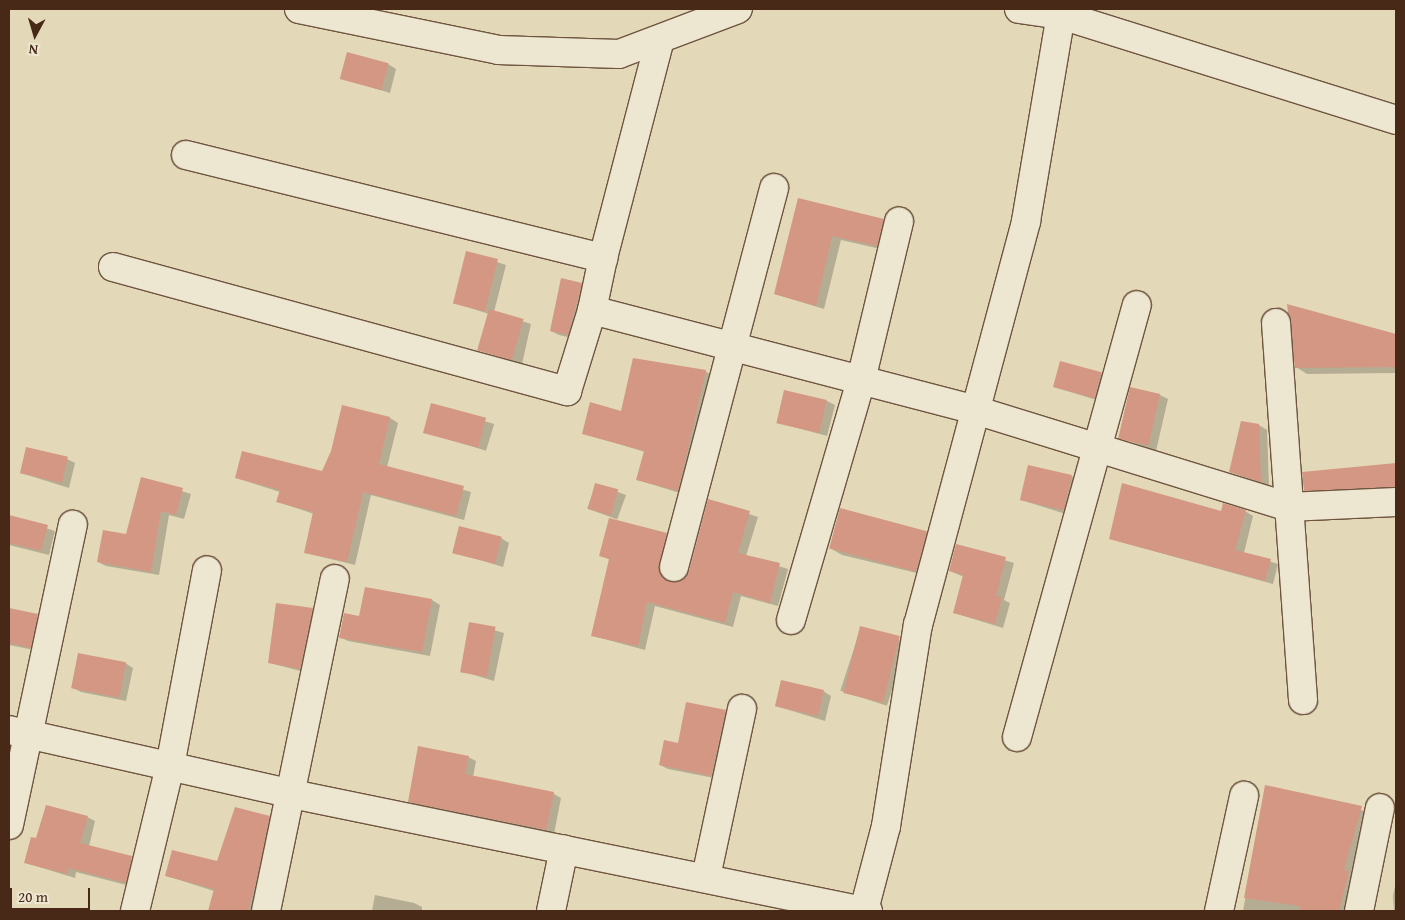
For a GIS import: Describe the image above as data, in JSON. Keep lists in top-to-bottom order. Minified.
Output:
{"scale_bar":"20 m","north":"bottom"}
